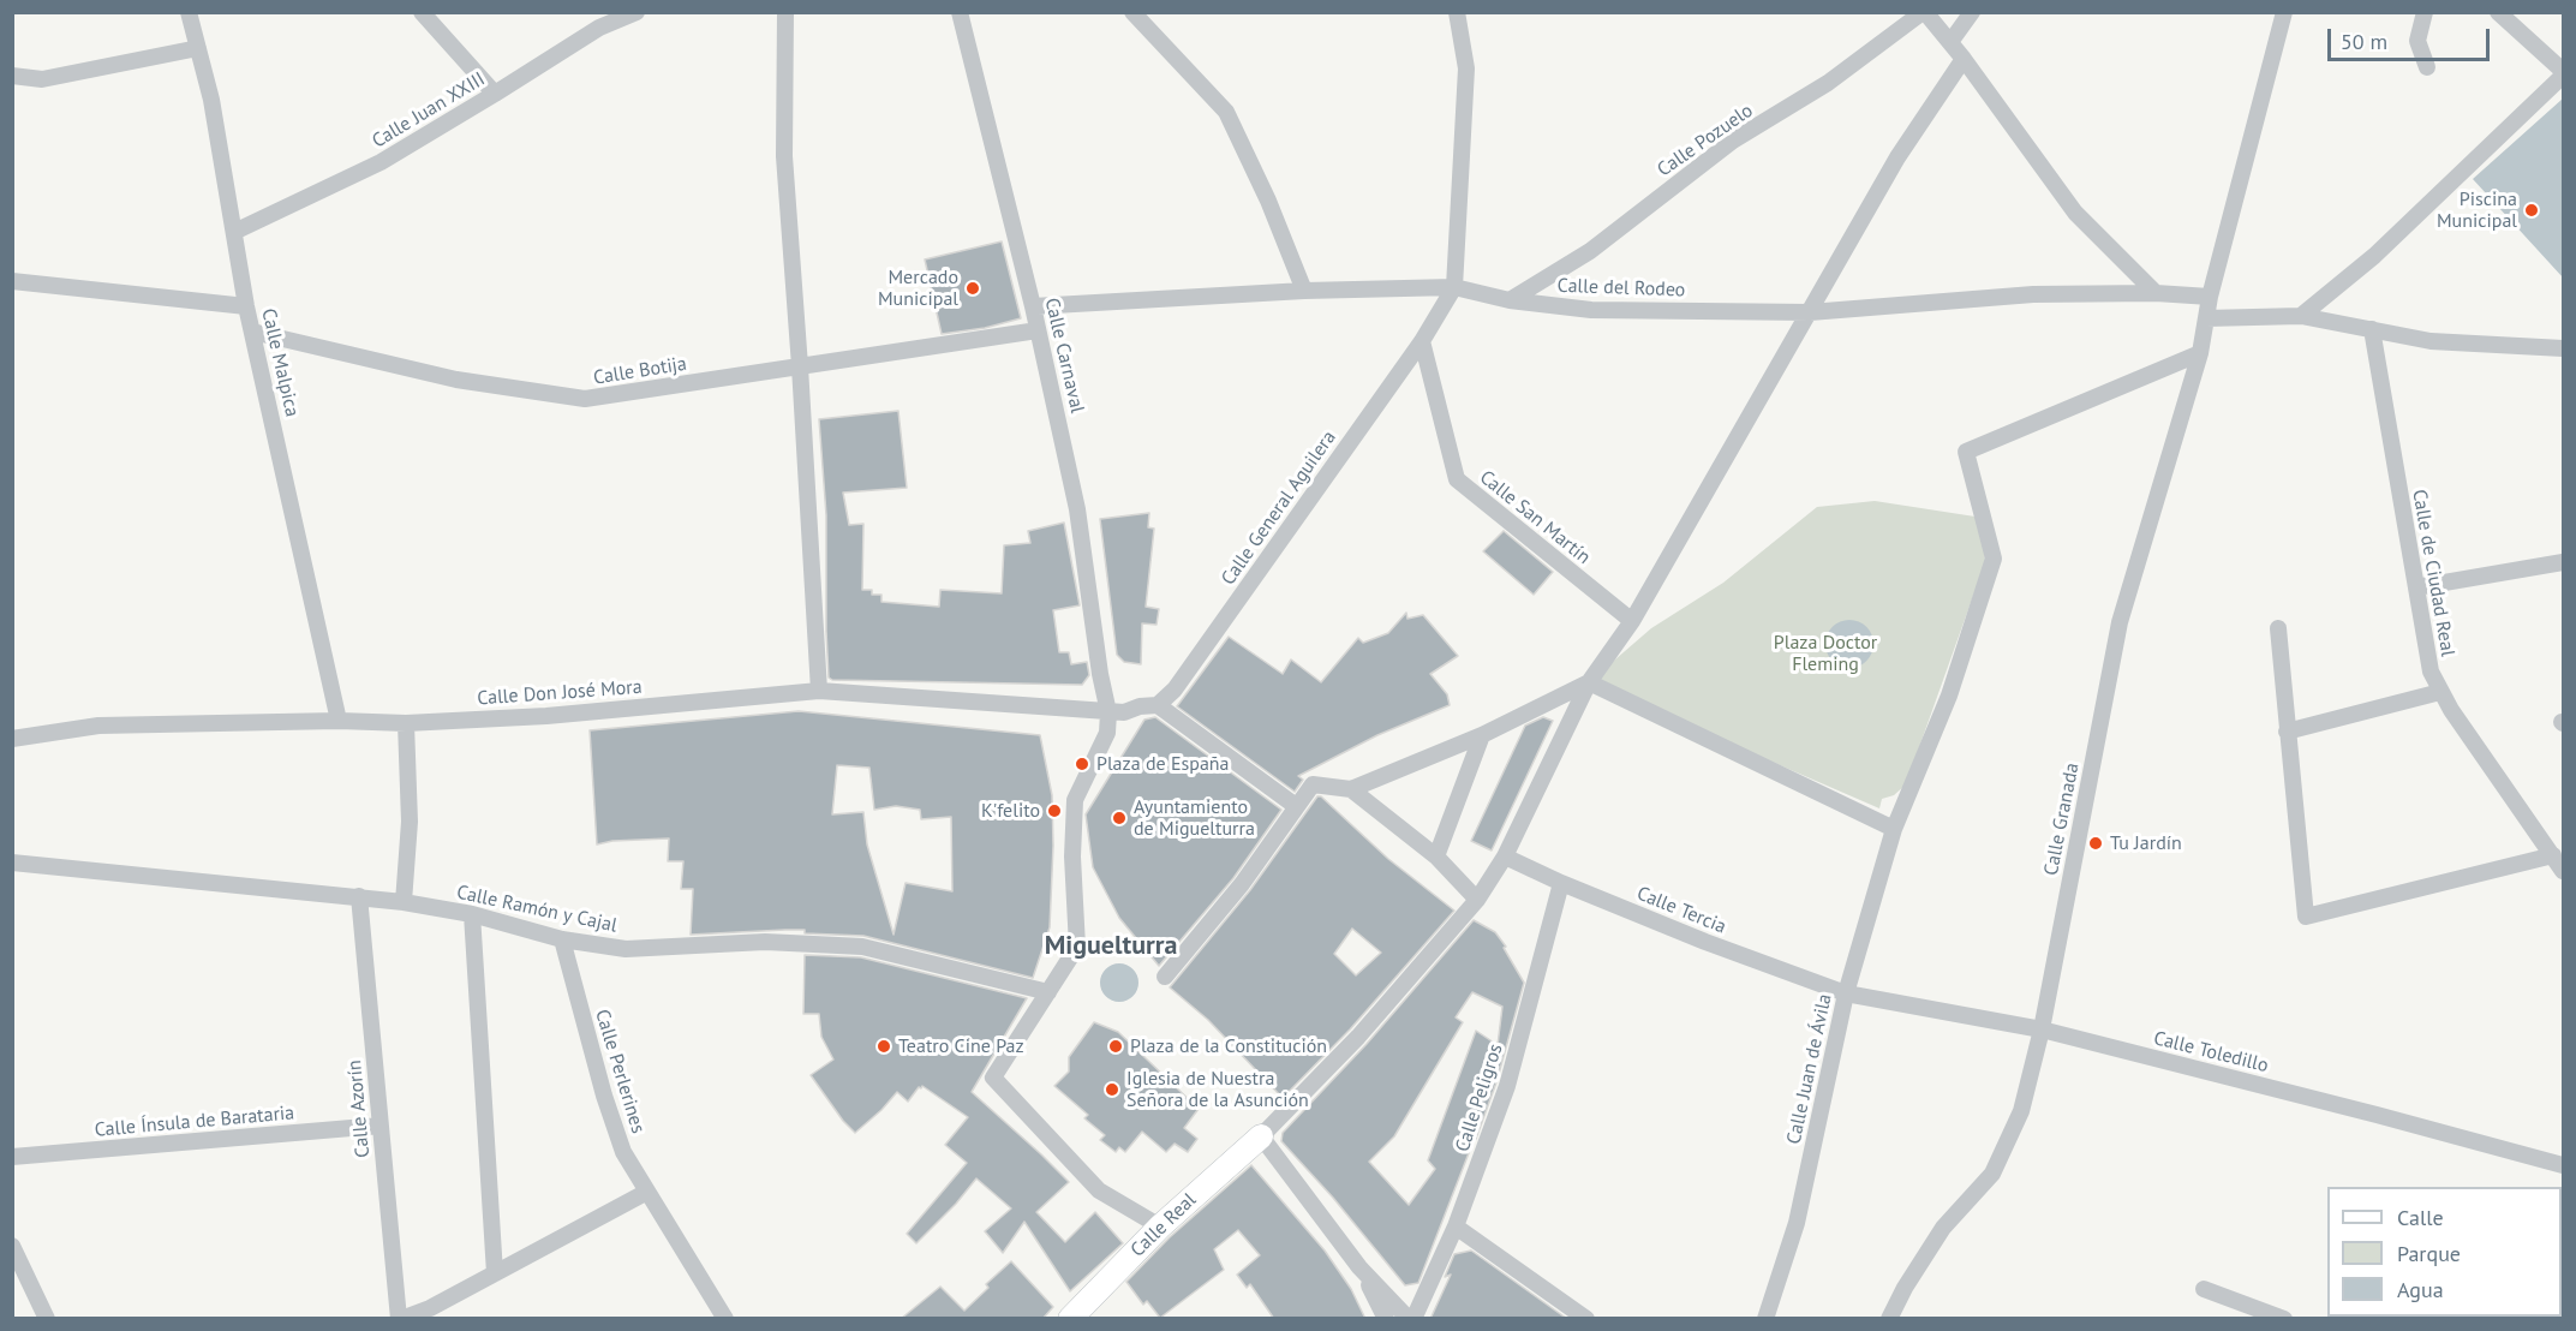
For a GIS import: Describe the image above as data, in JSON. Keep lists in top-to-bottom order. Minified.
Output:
{"streets":{"street":["Calle Juan XXIII","Calle Pozuelo","Calle del Rodeo","Calle Carnaval","Calle Malpica","Calle Botija","Calle General Aguilera","Calle San Martín","Calle de Ciudad Real","Calle Don José Mora","Calle Granada","Calle Ramón y Cajal","Calle Tercia","Calle Toledillo","Calle Juan de Ávila","Calle Perlerines","Calle Peligros","Calle Azorín","Calle Ínsula de Barataria","Calle Real"]},"crossings":[["Calle Juan XXIII","Calle Malpica"],["Calle Pozuelo","Calle del Rodeo"],["Calle del Rodeo","Calle Carnaval"],["Calle del Rodeo","Calle General Aguilera"],["Calle del Rodeo","Calle Granada"],["Calle Carnaval","Calle Botija"],["Calle Carnaval","Calle Don José Mora"],["Calle Malpica","Calle Botija"],["Calle Malpica","Calle Don José Mora"],["Calle General Aguilera","Calle San Martín"],["Calle Granada","Calle Toledillo"],["Calle Granada","Calle Juan de Ávila"],["Calle Ramón y Cajal","Calle Perlerines"],["Calle Ramón y Cajal","Calle Azorín"],["Calle Tercia","Calle Toledillo"],["Calle Tercia","Calle Juan de Ávila"],["Calle Tercia","Calle Peligros"],["Calle Toledillo","Calle Juan de Ávila"],["Calle Azorín","Calle Ínsula de Barataria"]],"districts":["Miguelturra"],"parks":["Plaza Doctor Fleming"],"places":["Piscina Municipal","Mercado Municipal","Plaza de España","K'felito","Ayuntamiento de Miguelturra","Tu Jardín","Teatro Cine Paz","Plaza de la Constitución","Iglesia de Nuestra Señora de la Asunción"],"legend":["Calle","Parque","Agua"],"scale_bar":"50 m"}
